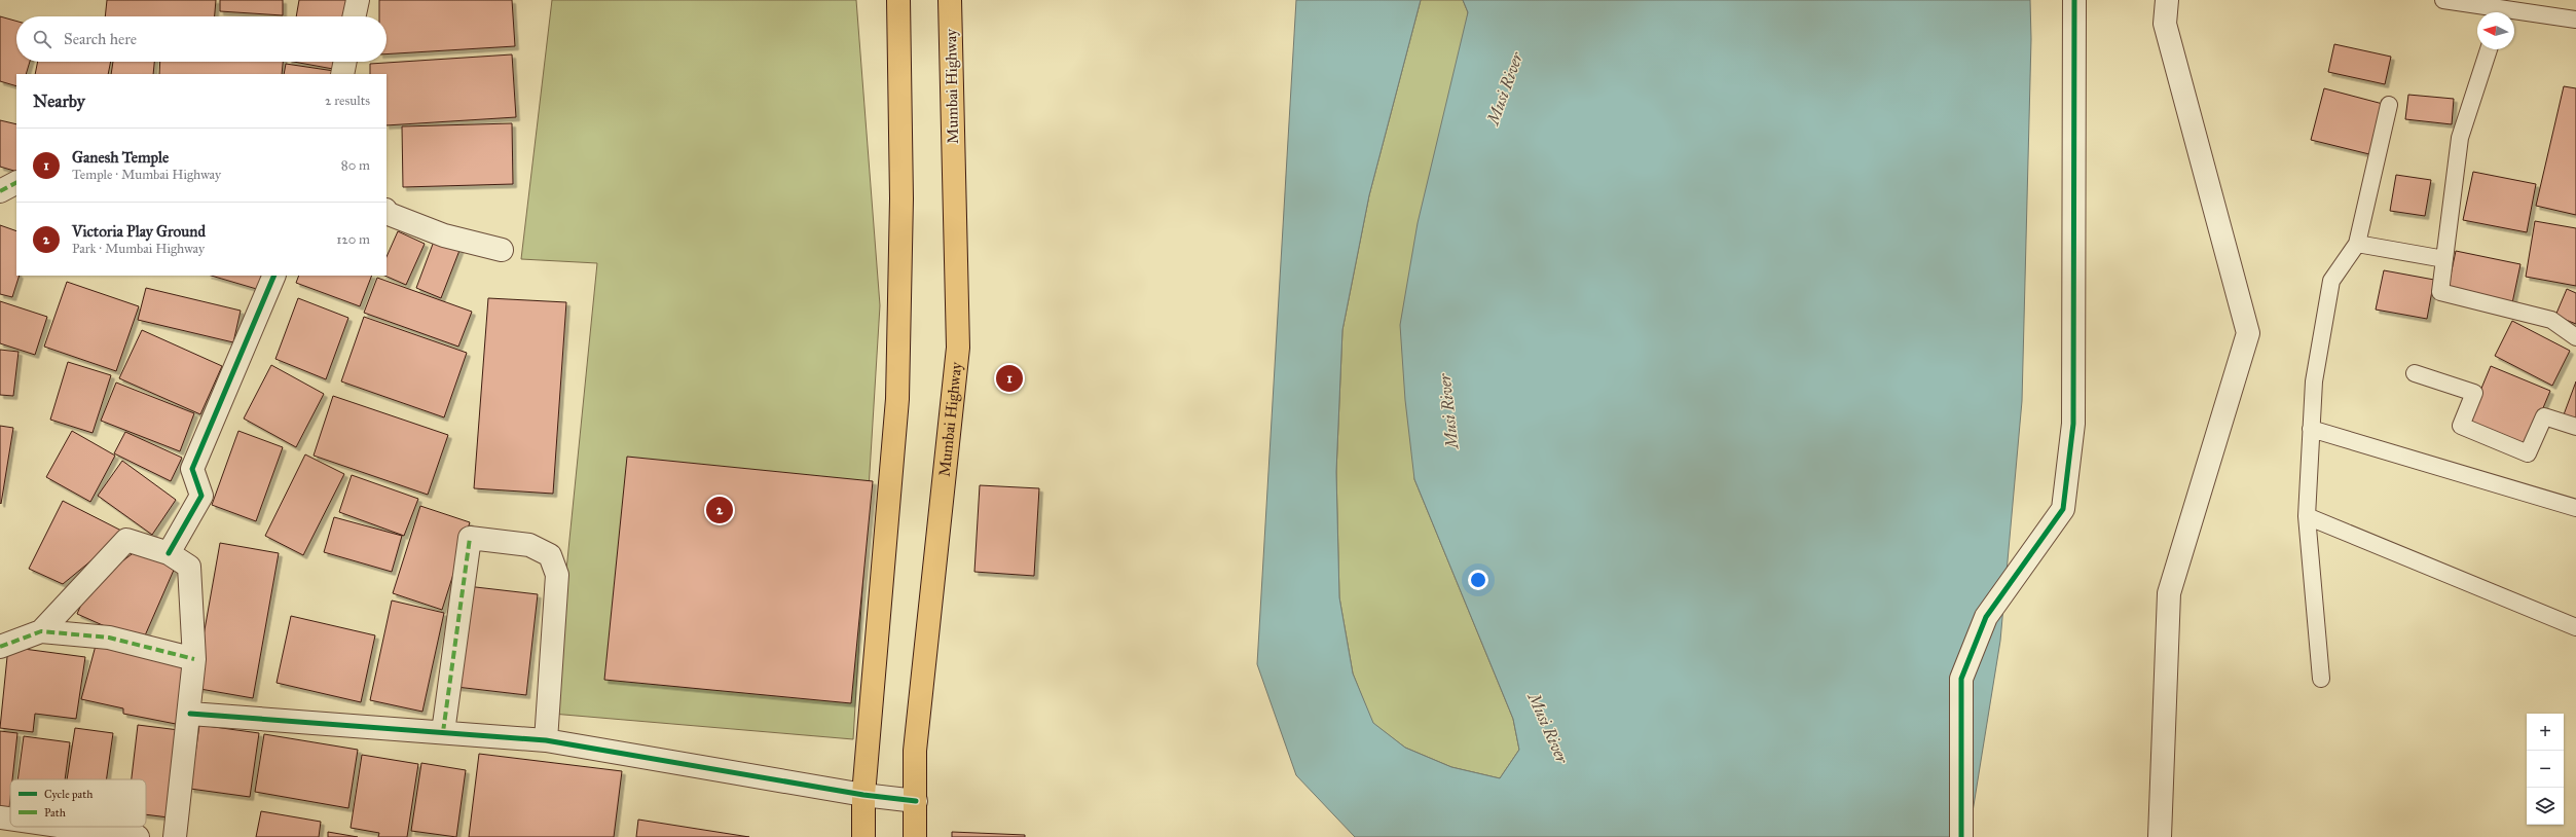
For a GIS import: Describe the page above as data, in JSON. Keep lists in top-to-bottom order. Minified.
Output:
{"streets":{"highway":["Mumbai Highway"]},"water":["Musi River"],"legend":["Cycle path","Path"],"north":"left","page":{"search":"Search here","heading":["Nearby","2 results"],"list":[{"mark":"1","name":"Ganesh Temple","note":"Temple · Mumbai Highway","value":"80 m"},{"mark":"2","name":"Victoria Play Ground","note":"Park · Mumbai Highway","value":"120 m"}],"pins":["1","2"],"map_buttons":["+","−"]}}
